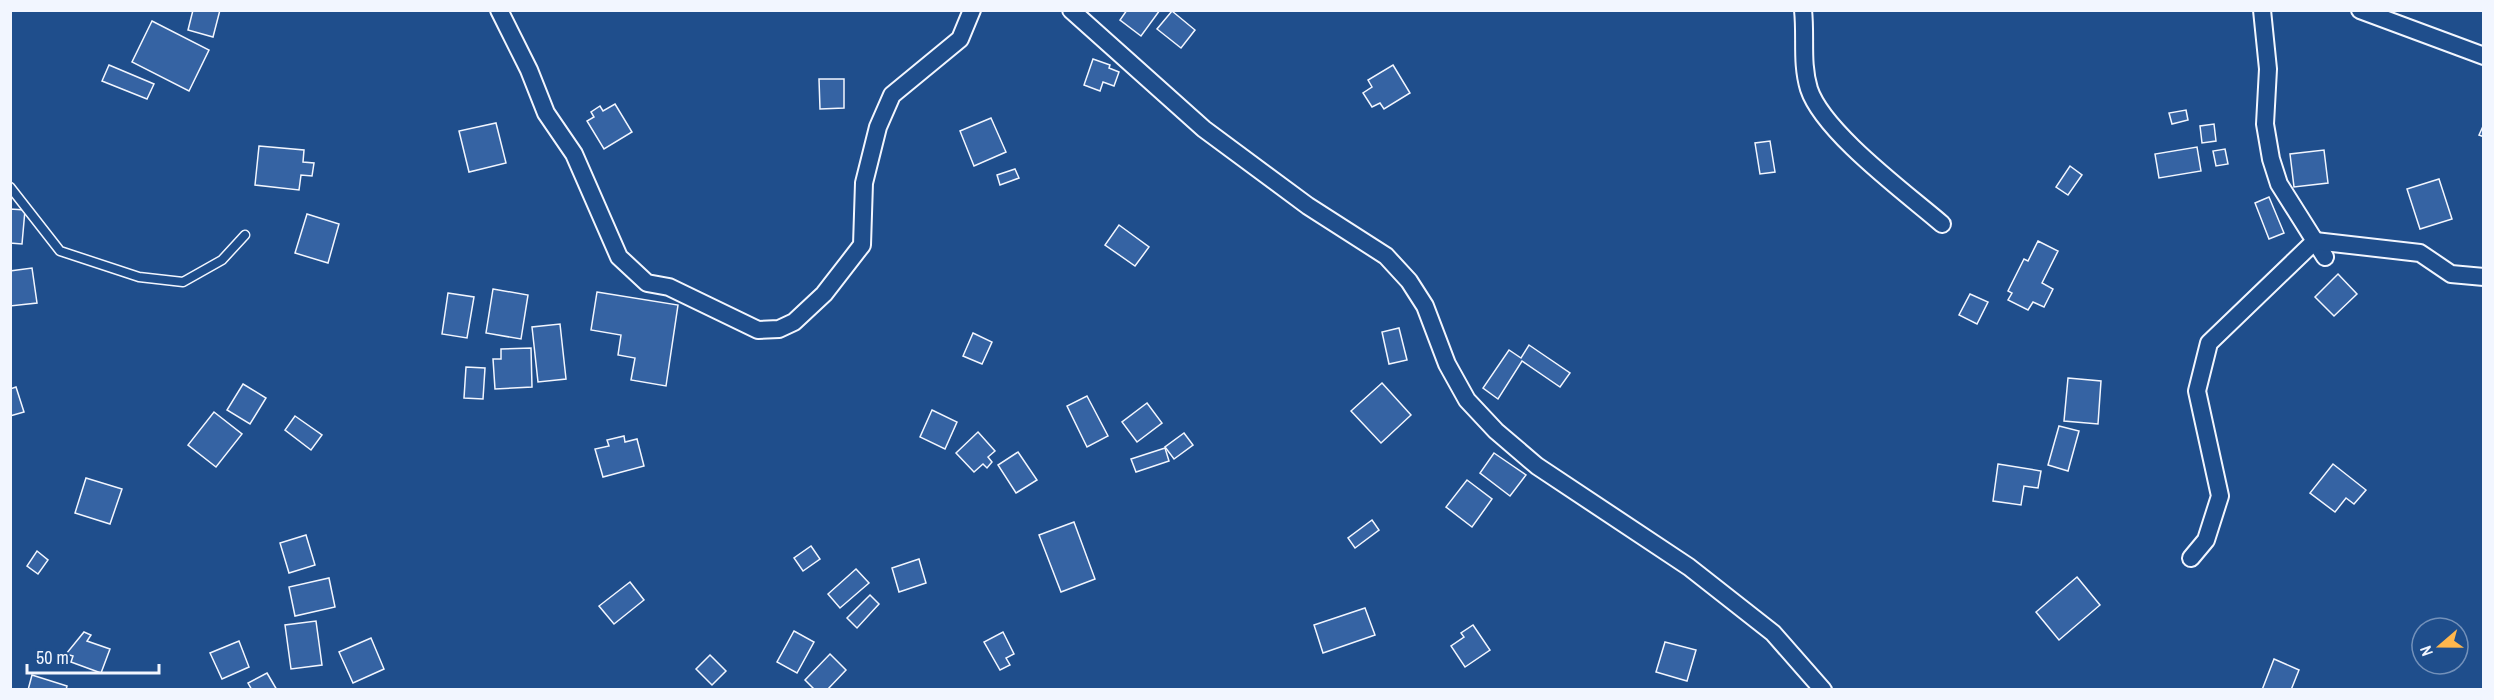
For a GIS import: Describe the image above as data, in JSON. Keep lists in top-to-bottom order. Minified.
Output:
{"scale_bar":"50 m","north":"left"}
